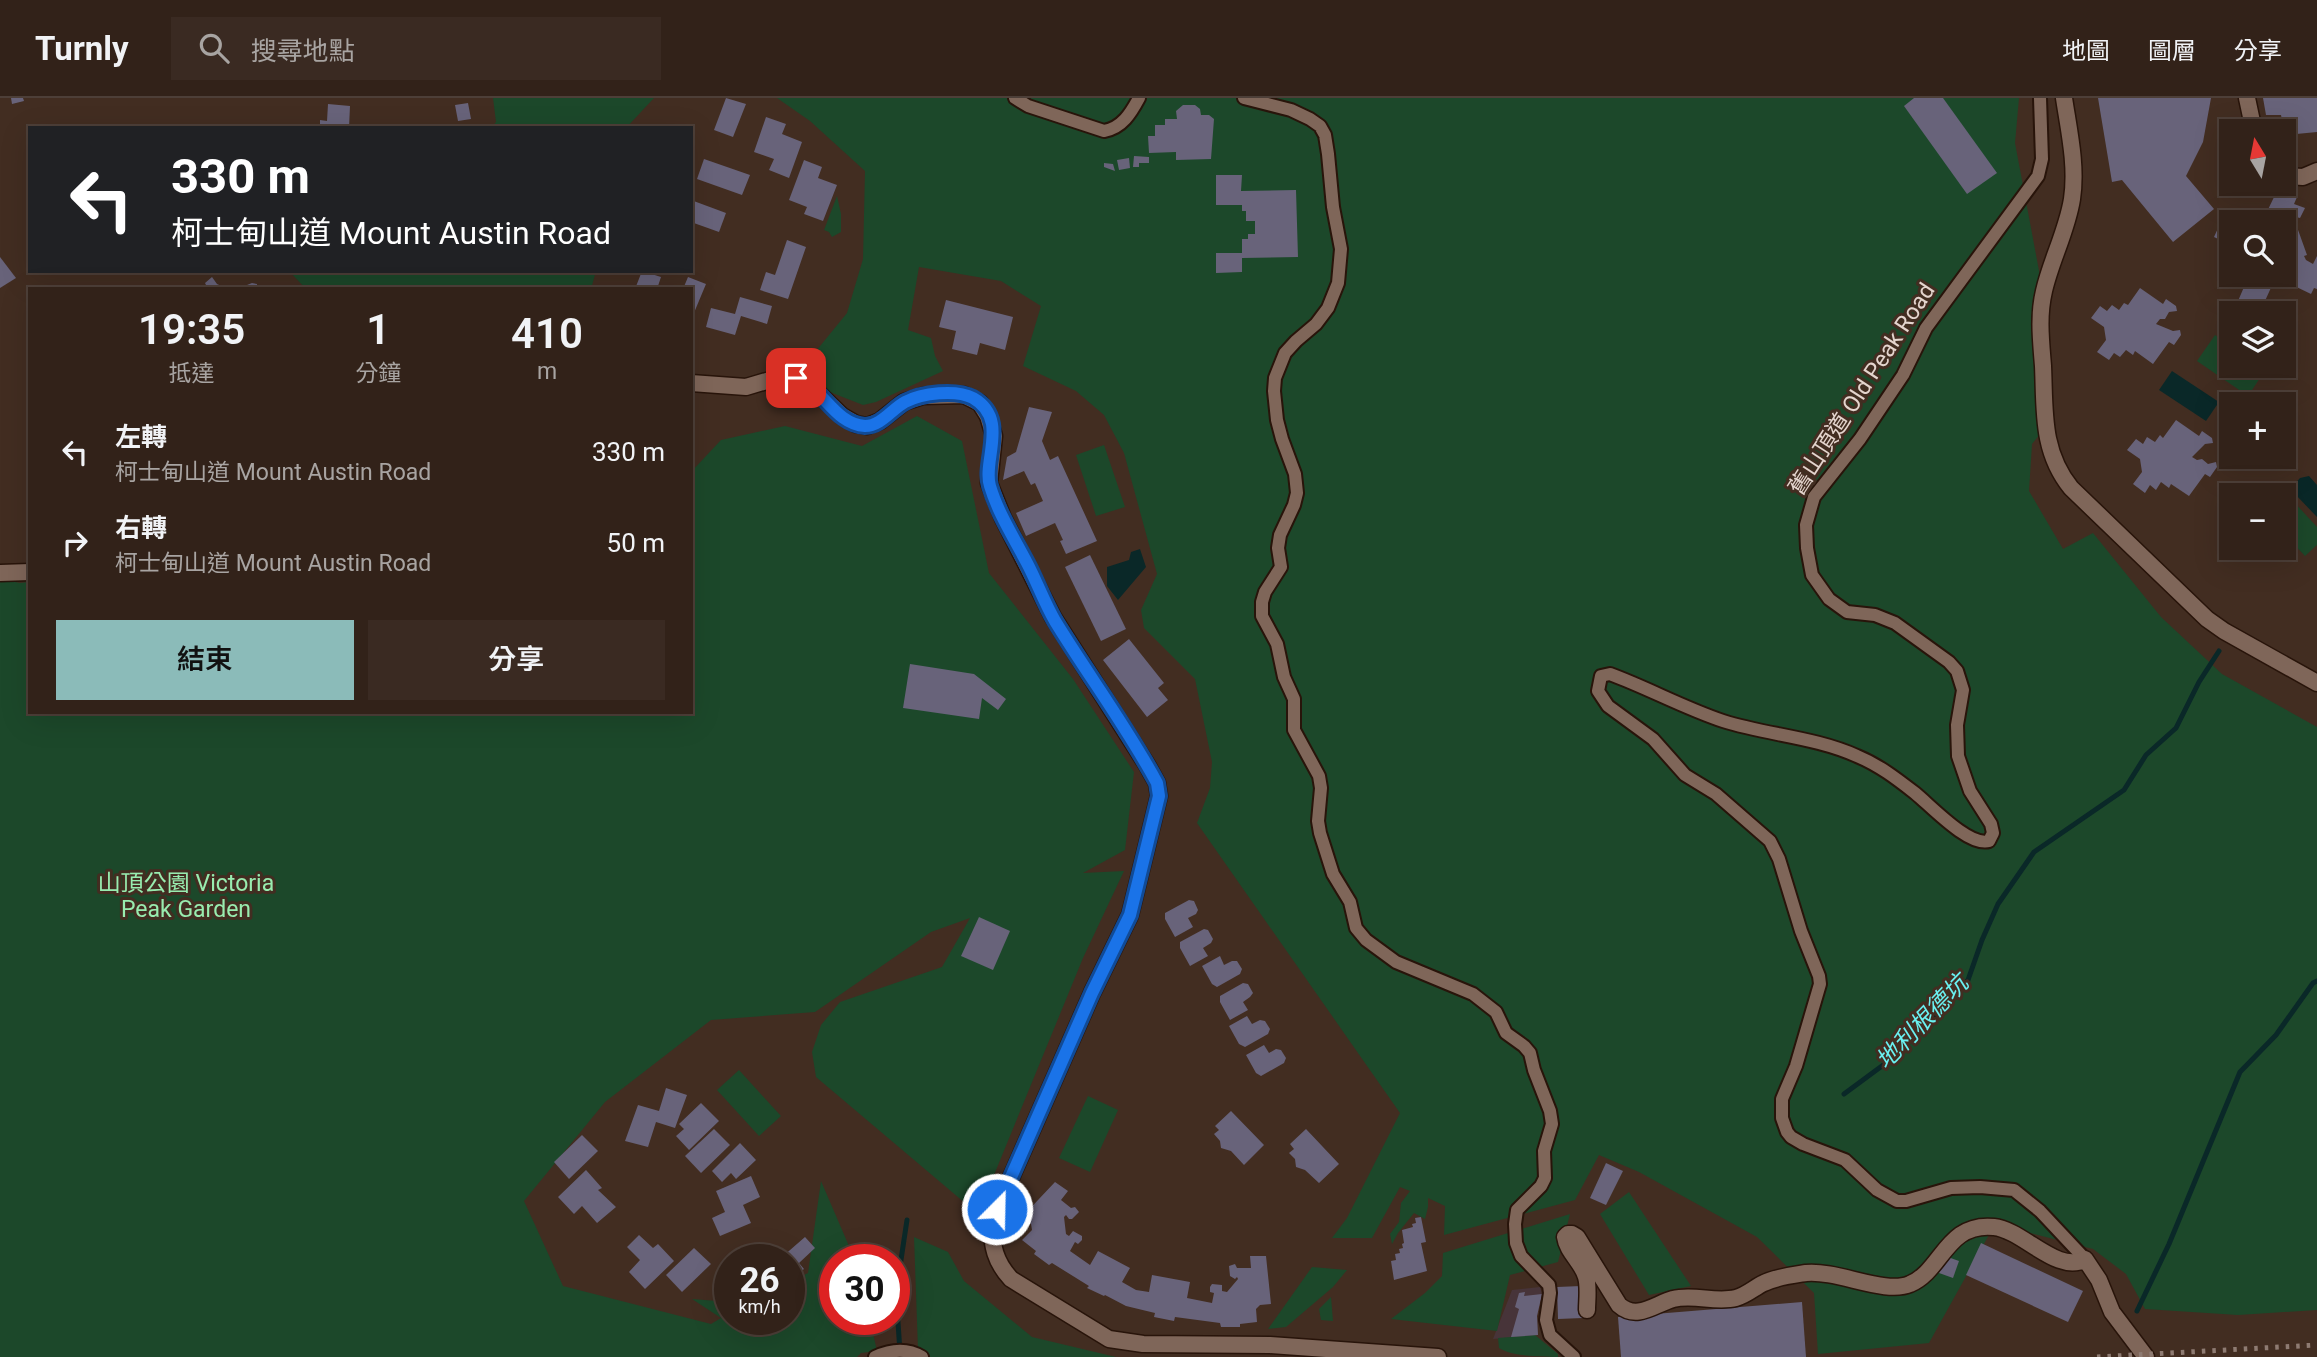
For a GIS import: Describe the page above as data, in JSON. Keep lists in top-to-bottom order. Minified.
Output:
{"streets":{"street":["舊山頂道 Old Peak Road"]},"water":["地利根德坑"],"parks":["山頂公園 Victoria Peak Garden"],"north":"top","page":{"header":"Turnly","search":"搜尋地點","nav":["地圖","圖層","分享"],"map_buttons":["+","−"],"turn":["330 m","柯士甸山道 Mount Austin Road"],"eta":["19:35","抵達","1","分鐘","410","m"],"list":[{"name":"左轉","note":"柯士甸山道 Mount Austin Road","value":"330 m"},{"name":"右轉","note":"柯士甸山道 Mount Austin Road","value":"50 m"}],"buttons":["結束","分享"],"speed":"26 km/h","limit":"30"}}
